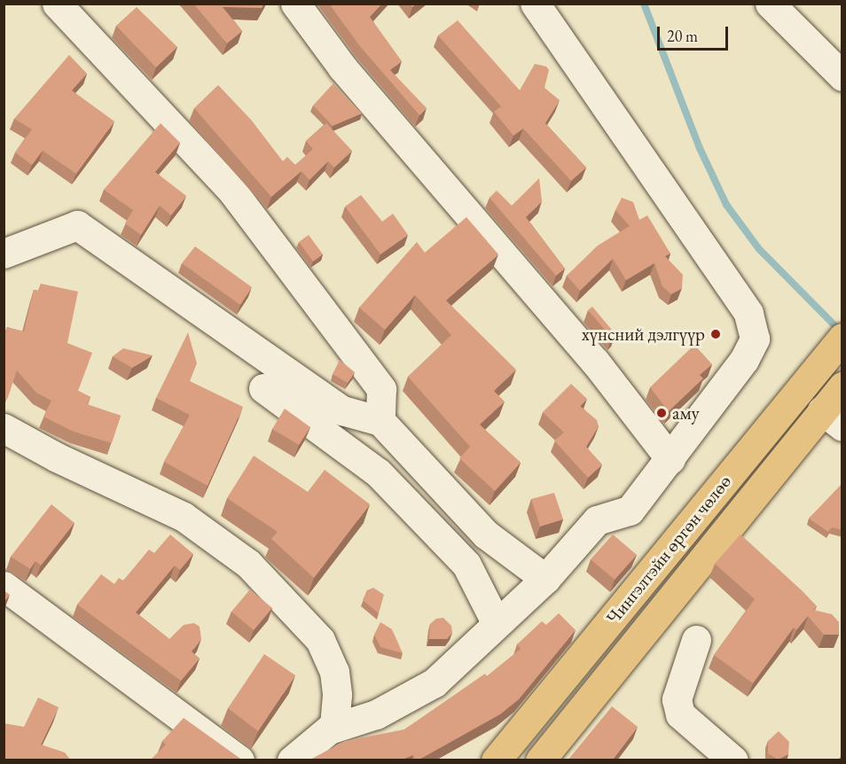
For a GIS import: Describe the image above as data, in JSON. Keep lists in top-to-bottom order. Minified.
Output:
{"streets":{"main road":["Чингэлтэйн өргөн чөлөө"]},"places":["хүнсний дэлгүүр","аму"],"scale_bar":"20 m"}
